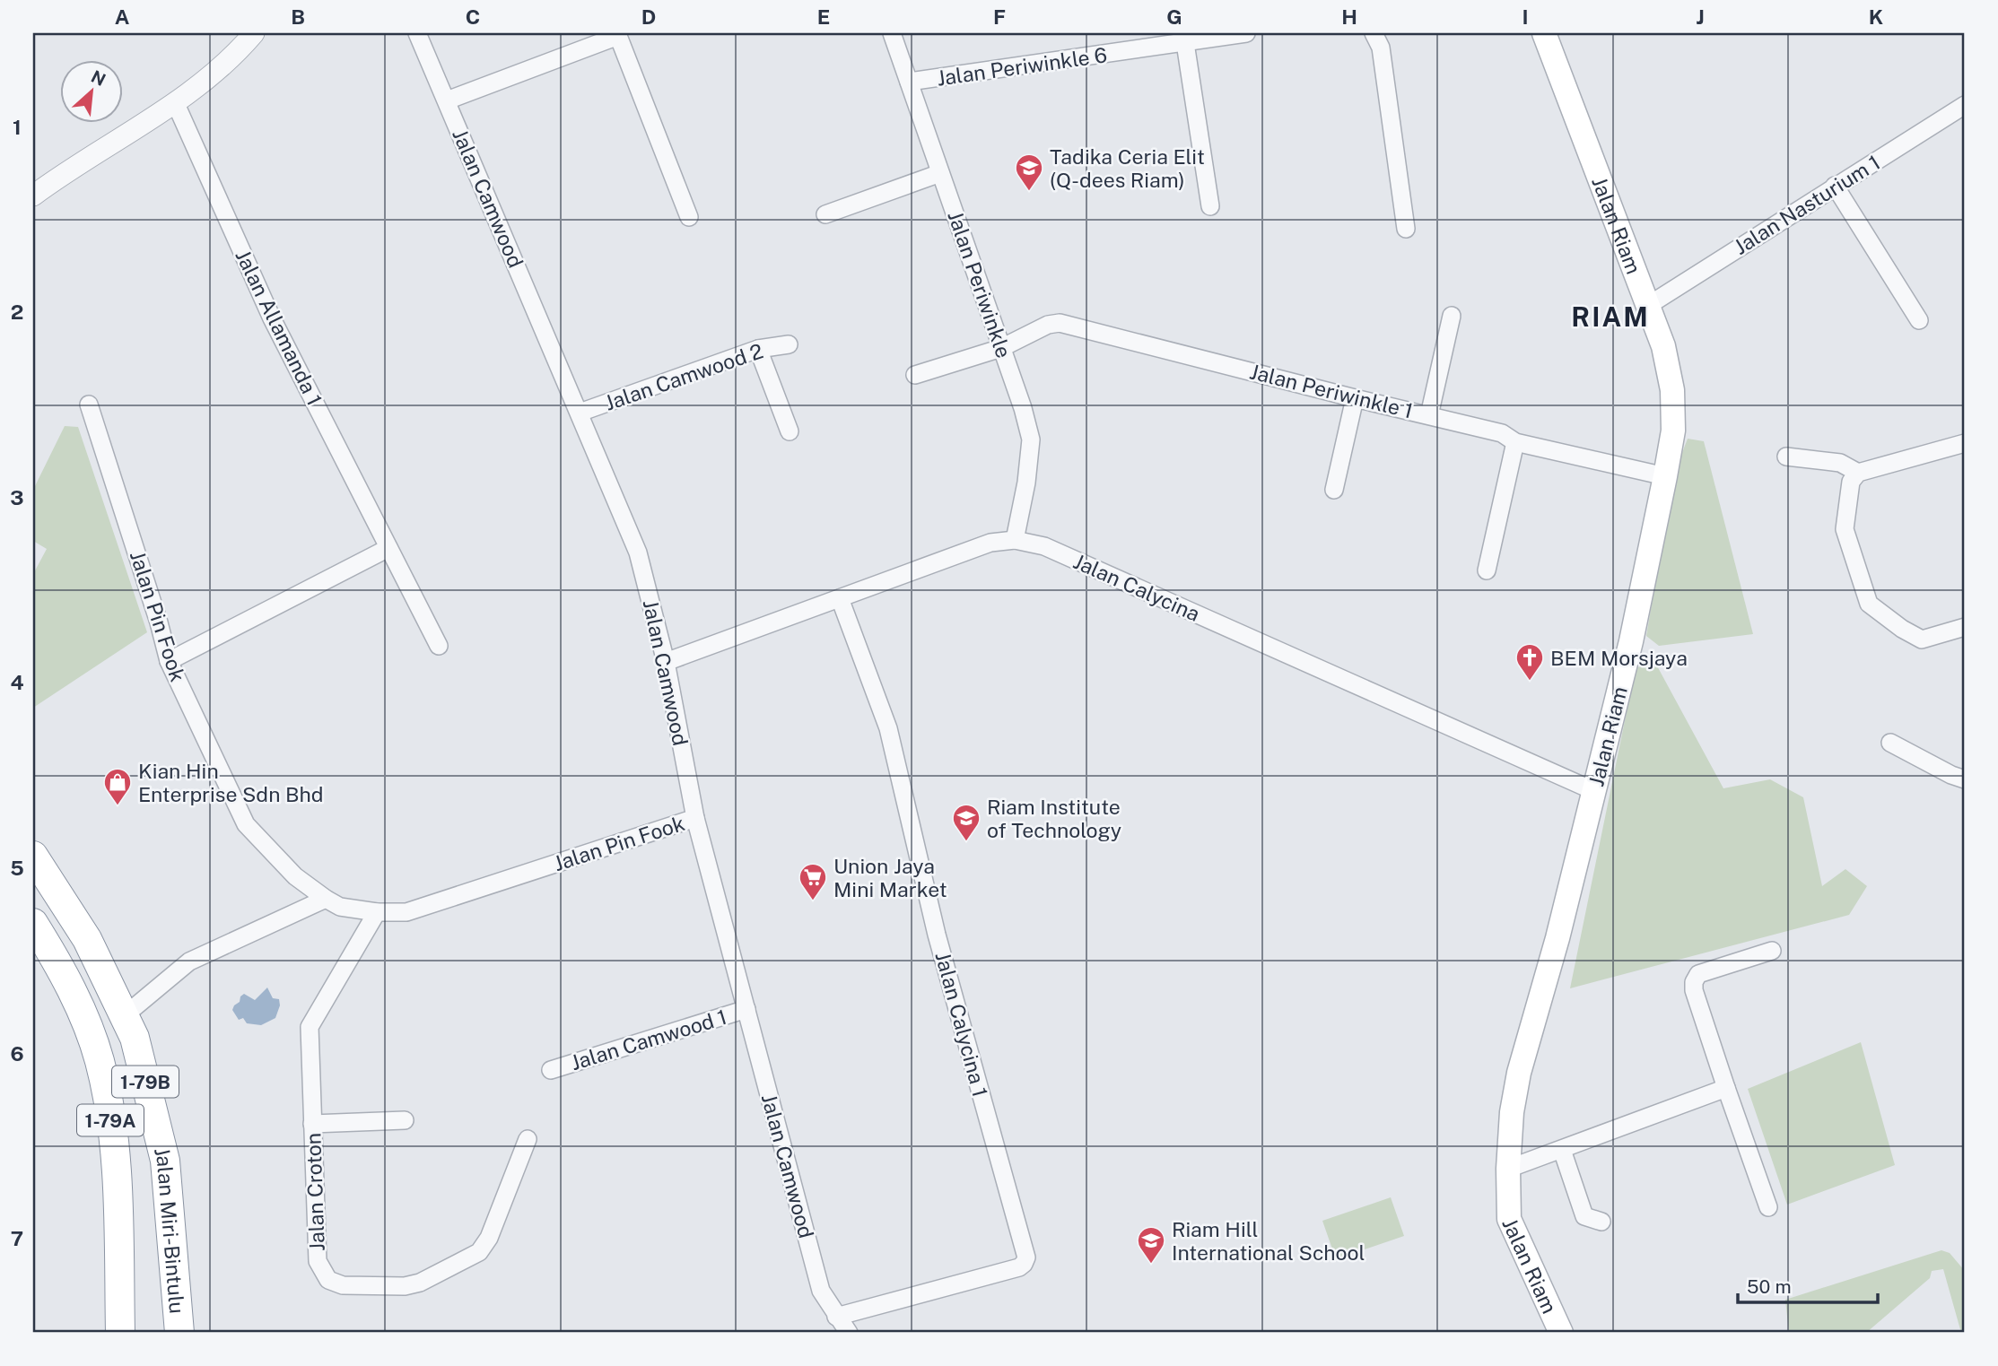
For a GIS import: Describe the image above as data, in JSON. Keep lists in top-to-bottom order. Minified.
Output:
{"streets":{"highway":["1-79B","1-79A","Jalan Miri-Bintulu"],"main road":["Jalan Riam"],"street":["Jalan Periwinkle 6","Jalan Camwood","Jalan Nasturium 1","Jalan Periwinkle","Jalan Allamanda 1","Jalan Camwood 2","Jalan Periwinkle 1","Jalan Calycina","Jalan Pin Fook","Jalan Calycina 1","Jalan Camwood 1","Jalan Croton"]},"crossings":[["Jalan Periwinkle 6","Jalan Periwinkle"],["Jalan Camwood","Jalan Camwood 2"],["Jalan Camwood","Jalan Calycina"],["Jalan Camwood","Jalan Pin Fook"],["Jalan Camwood","Jalan Calycina 1"],["Jalan Camwood","Jalan Camwood 1"],["Jalan Nasturium 1","Jalan Riam"],["Jalan Riam","Jalan Periwinkle 1"],["Jalan Riam","Jalan Calycina"],["Jalan Periwinkle","Jalan Periwinkle 1"],["Jalan Periwinkle","Jalan Calycina"],["Jalan Calycina","Jalan Calycina 1"],["Jalan Pin Fook","Jalan Croton"]],"districts":["RIAM"],"places":{"school or university":["Tadika Ceria Elit (Q-dees Riam)","Riam Institute of Technology","Riam Hill International School"],"church":["BEM Morsjaya"],"shop":["Kian Hin Enterprise Sdn Bhd"],"supermarket":["Union Jaya Mini Market"]},"scale_bar":"50 m","north":"top right","grid":{"columns":["A","B","C","D","E","F","G","H","I","J","K"],"rows":["1","2","3","4","5","6","7"]}}
